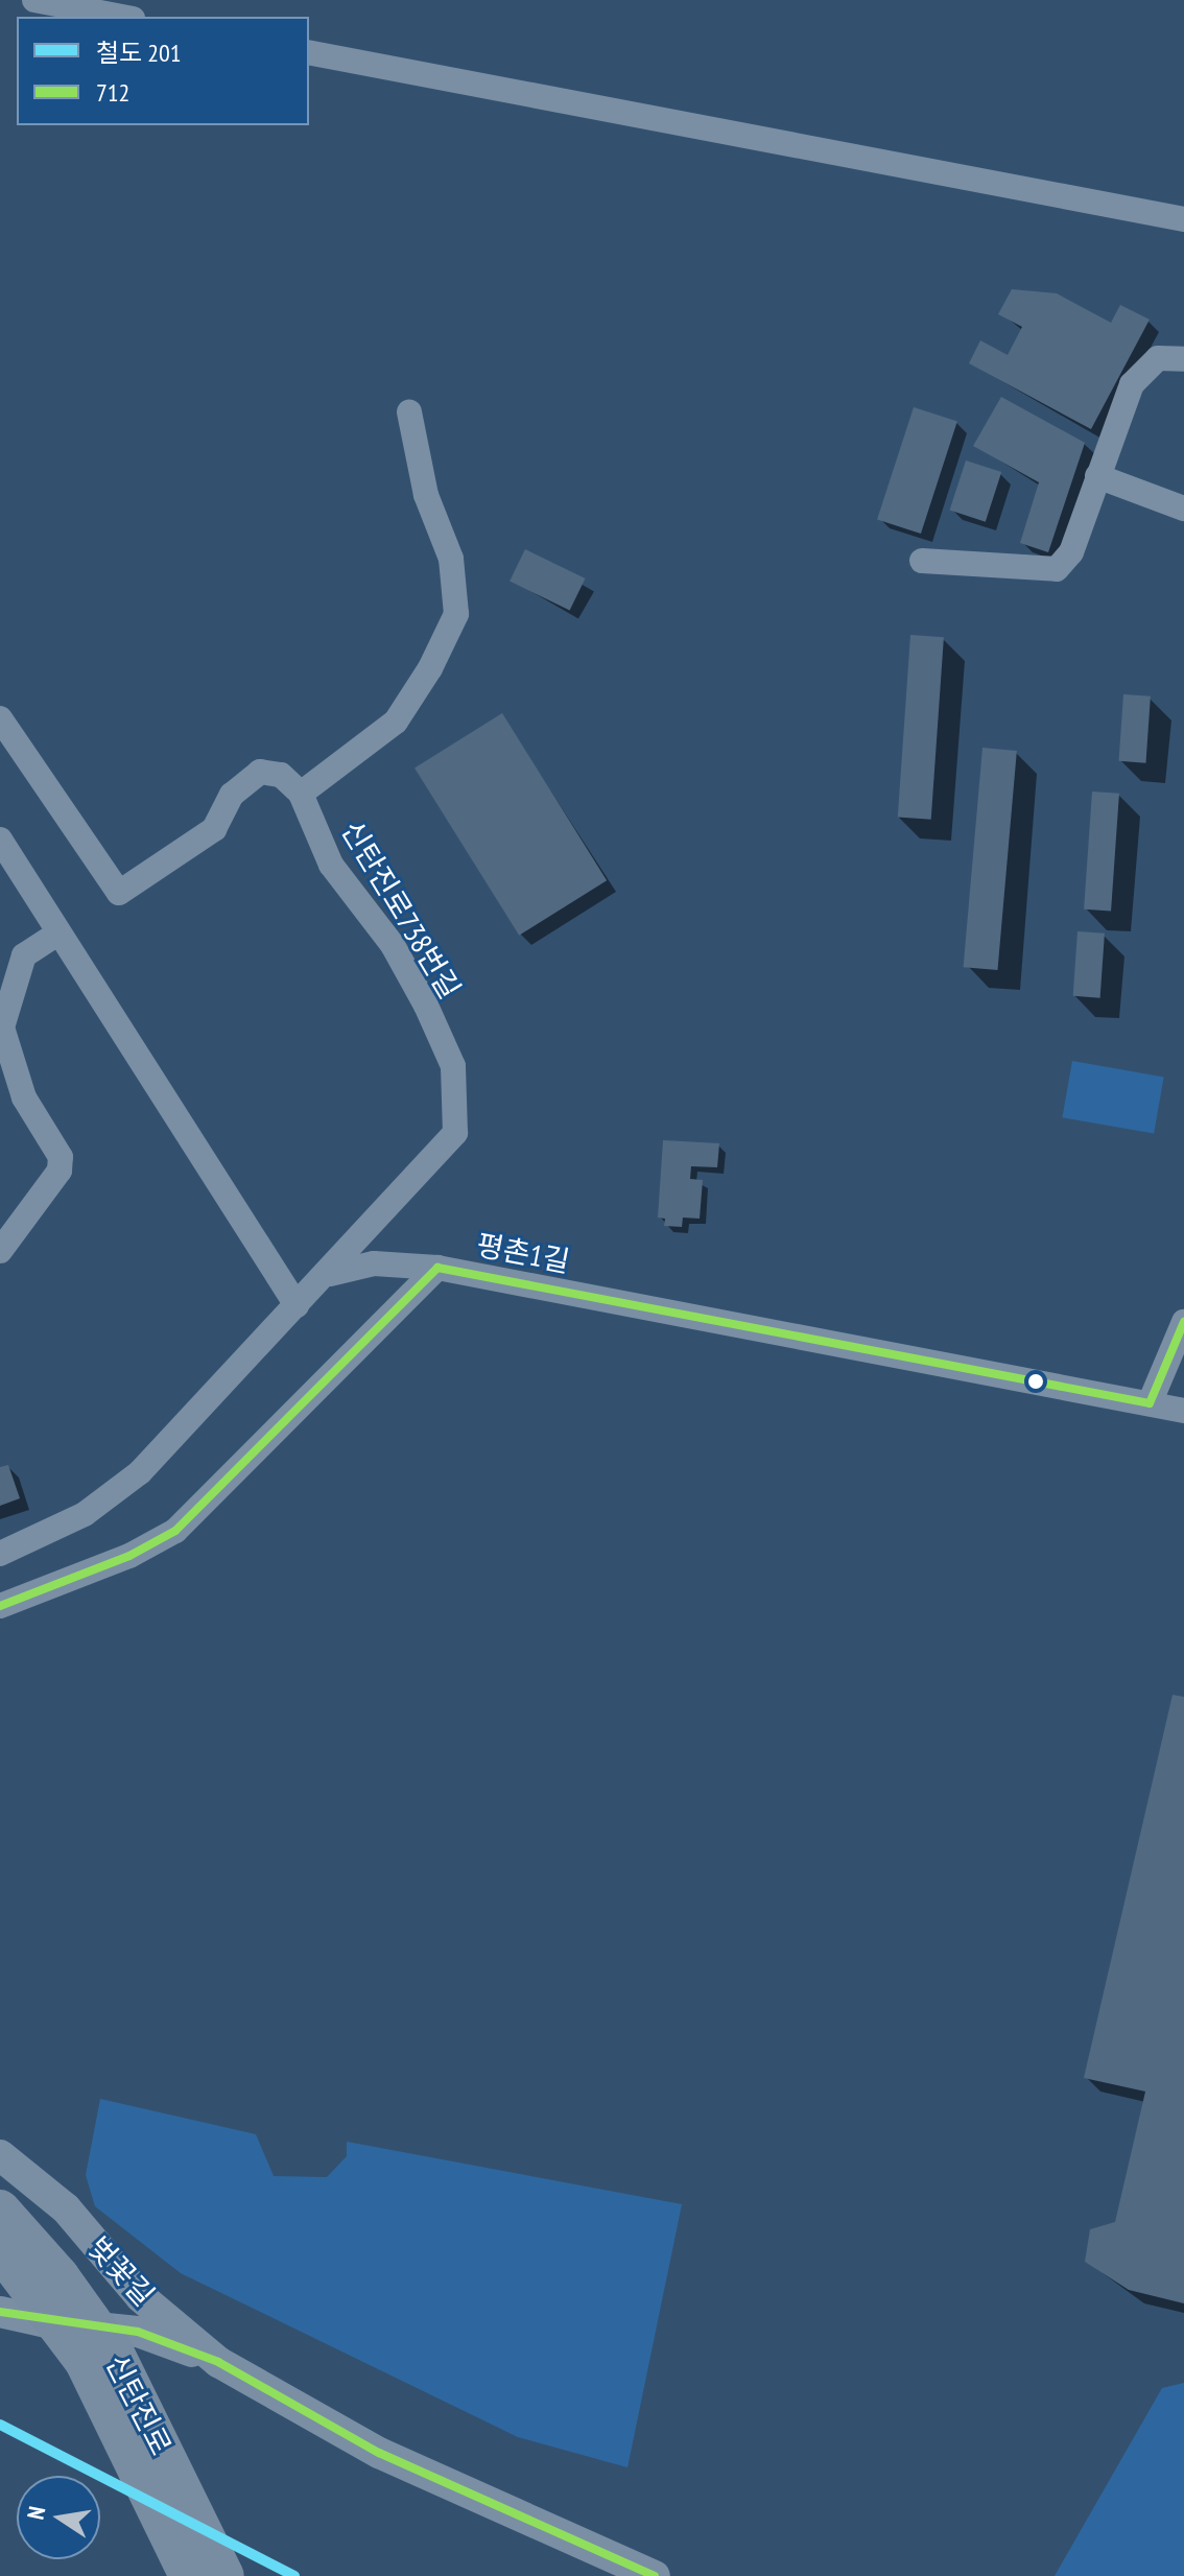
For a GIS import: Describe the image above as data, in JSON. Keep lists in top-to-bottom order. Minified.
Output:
{"streets":{"main road":["신탄진로"],"street":["신탄진로738번길","평촌1길","벚꽃길"]},"lines":["transit line 712","rail line 201"],"legend":["철도 201","712"],"north":"left"}
